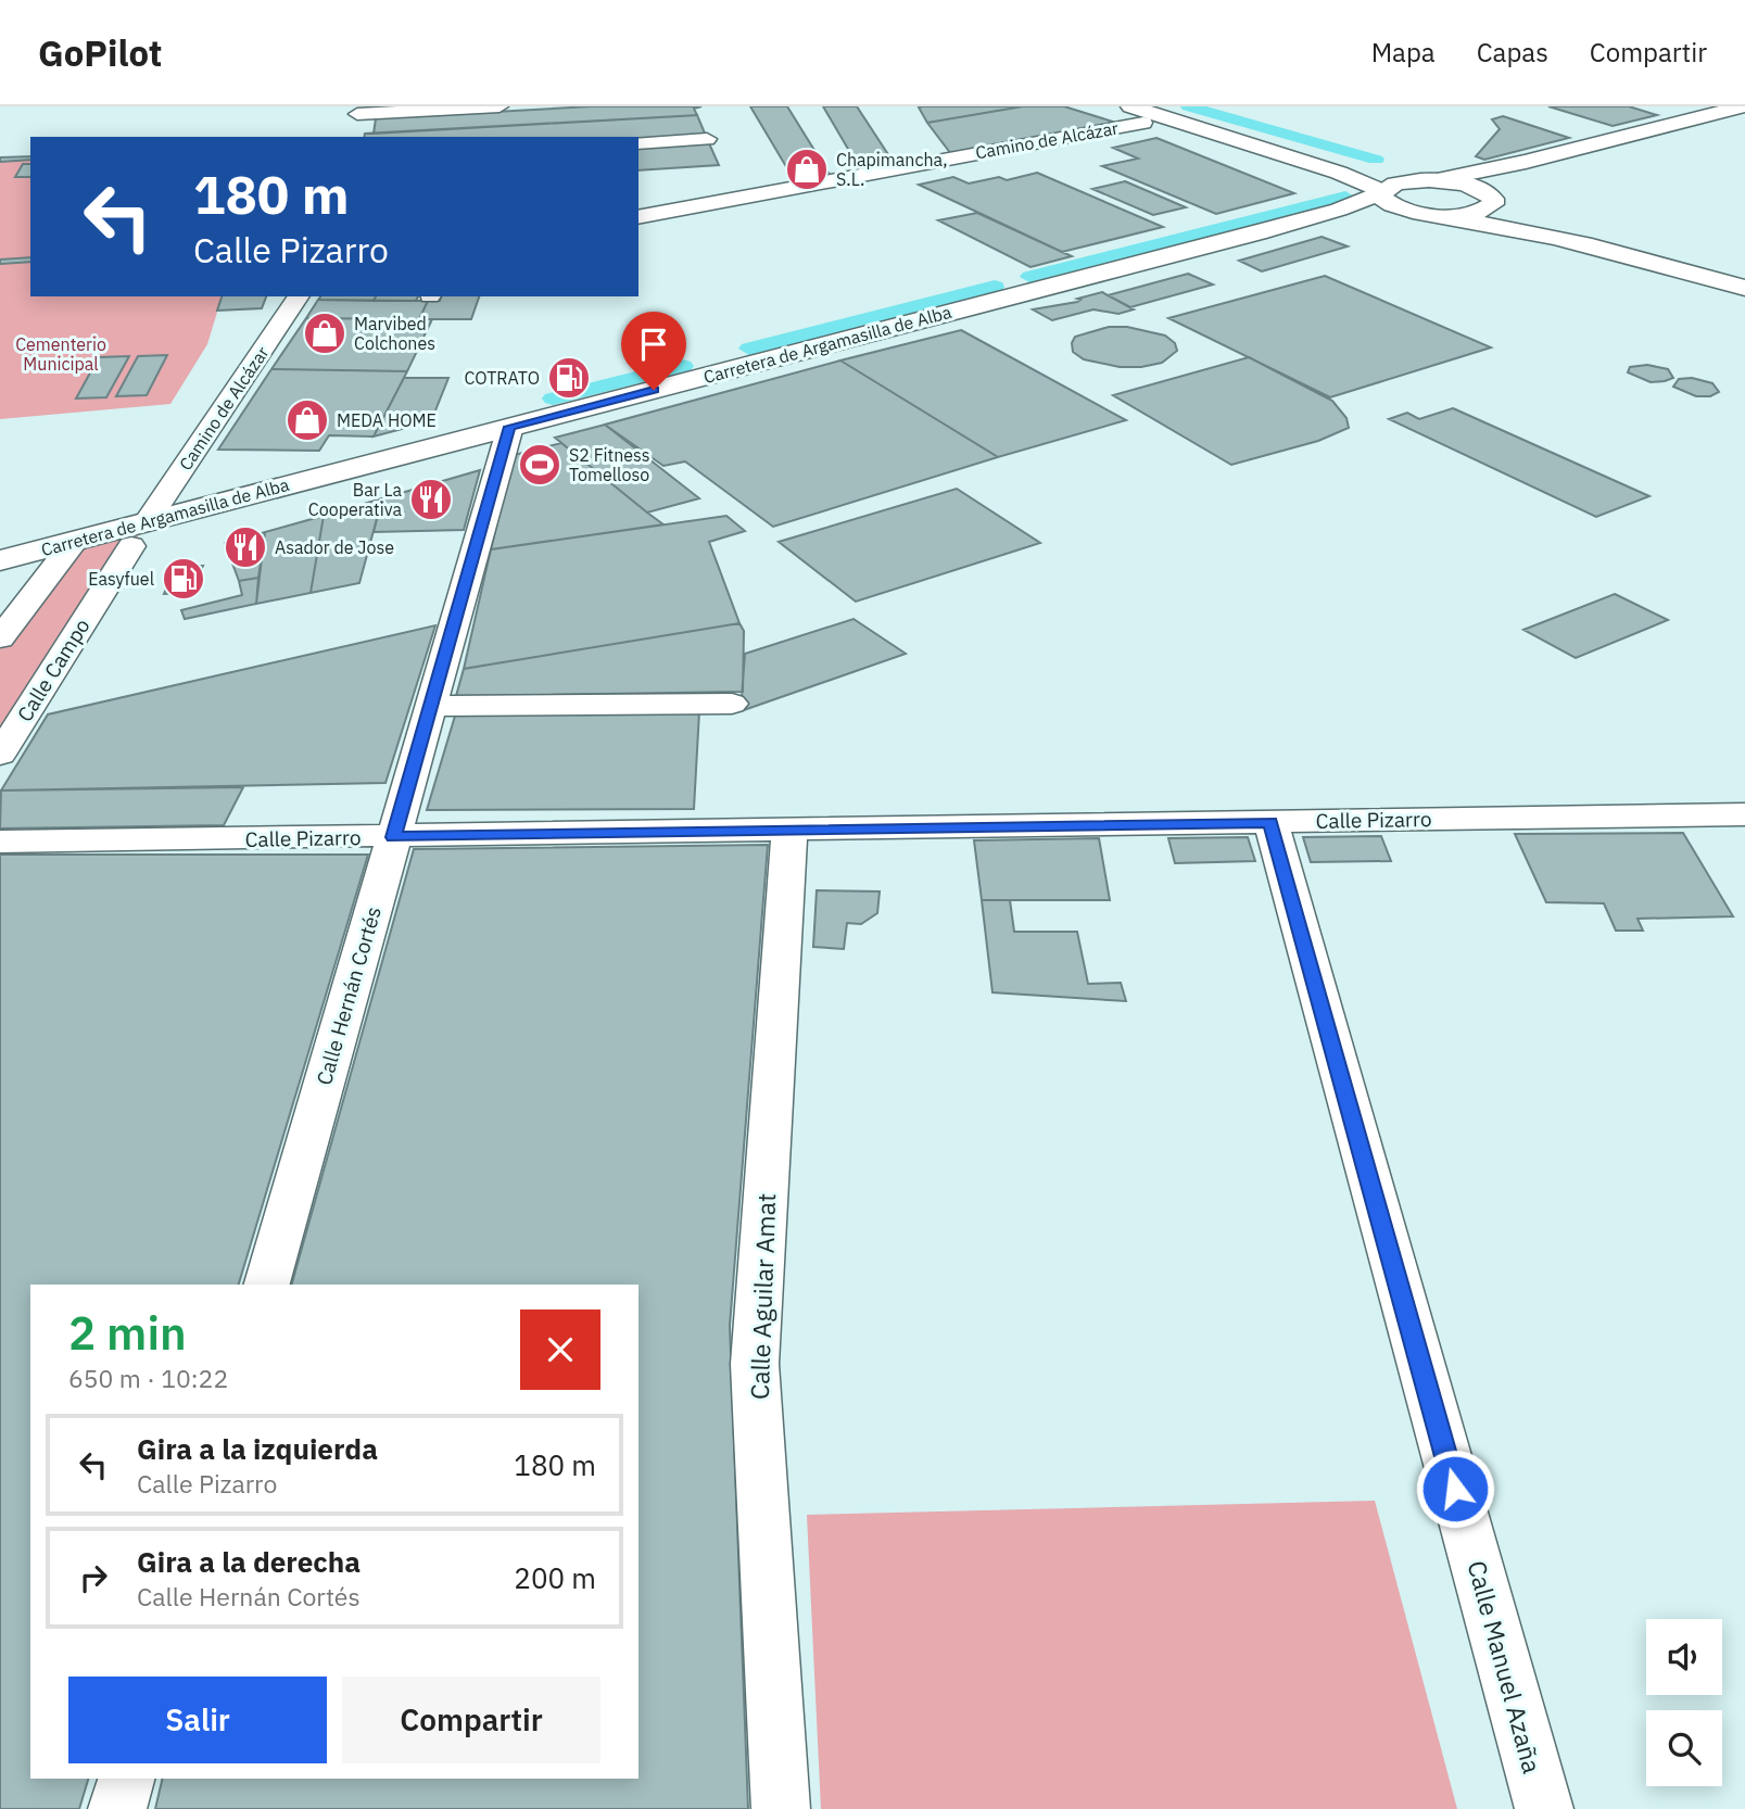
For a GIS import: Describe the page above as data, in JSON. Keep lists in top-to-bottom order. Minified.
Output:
{"streets":{"main road":["Carretera de Argamasilla de Alba"],"street":["Camino de Alcázar","Calle Campo","Calle Pizarro","Calle Hernán Cortés","Calle Aguilar Amat","Calle Manuel Azaña"]},"crossings":[["Camino de Alcázar","Carretera de Argamasilla de Alba"],["Camino de Alcázar","Calle Campo"],["Carretera de Argamasilla de Alba","Calle Campo"],["Carretera de Argamasilla de Alba","Calle Hernán Cortés"],["Calle Pizarro","Calle Hernán Cortés"],["Calle Pizarro","Calle Aguilar Amat"],["Calle Pizarro","Calle Manuel Azaña"]],"parks":["Cementerio Municipal"],"places":{"shop":["Chapimancha, S.L.","Marvibed Colchones","MEDA HOME"],"fuel station":["COTRATO","Easyfuel"],"sports":["S2 Fitness Tomelloso"],"restaurant":["Bar La Cooperativa","Asador de Jose"]},"page":{"header":"GoPilot","nav":["Mapa","Capas","Compartir"],"turn":["180 m","Calle Pizarro"],"heading":["2 min","650 m · 10:22"],"list":[{"name":"Gira a la izquierda","note":"Calle Pizarro","value":"180 m"},{"name":"Gira a la derecha","note":"Calle Hernán Cortés","value":"200 m"}],"buttons":["Salir","Compartir"]}}
